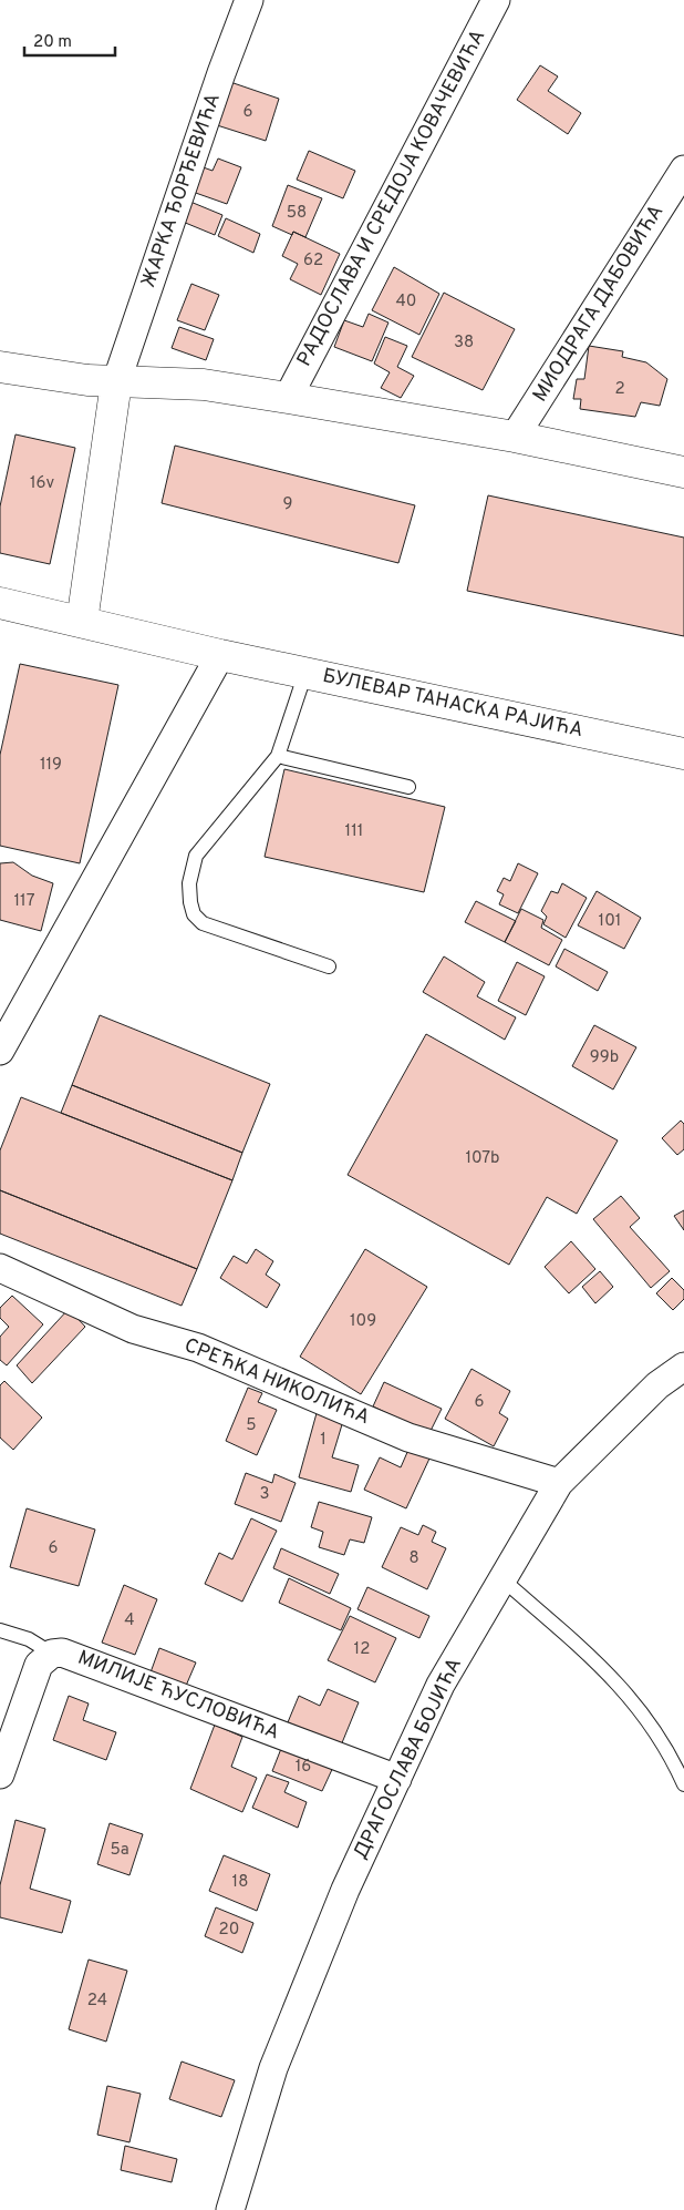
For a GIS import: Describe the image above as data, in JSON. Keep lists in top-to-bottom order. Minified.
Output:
{"streets":{"street":["ЖАРКА ЂОРЂЕВИЋА","РАДОСЛАВА И СРЕДОЈА КОВАЧЕВИЋА","МИОДРАГА ДАБОВИЋА","БУЛЕВАР ТАНАСКА РАЈИЋА","СРЕЋКА НИКОЛИЋА","МИЛИЈЕ ЋУСЛОВИЋА","ДРАГОСЛАВА БОЈИЋА"]},"crossings":[["СРЕЋКА НИКОЛИЋА","ДРАГОСЛАВА БОЈИЋА"],["МИЛИЈЕ ЋУСЛОВИЋА","ДРАГОСЛАВА БОЈИЋА"]],"house_numbers":["6","58","62","40","38","2","16v","9","119","111","117","101","99b","107b","109","6","5","1","3","6","8","4","12","16","5a","18","20","24"],"scale_bar":"20 m"}
